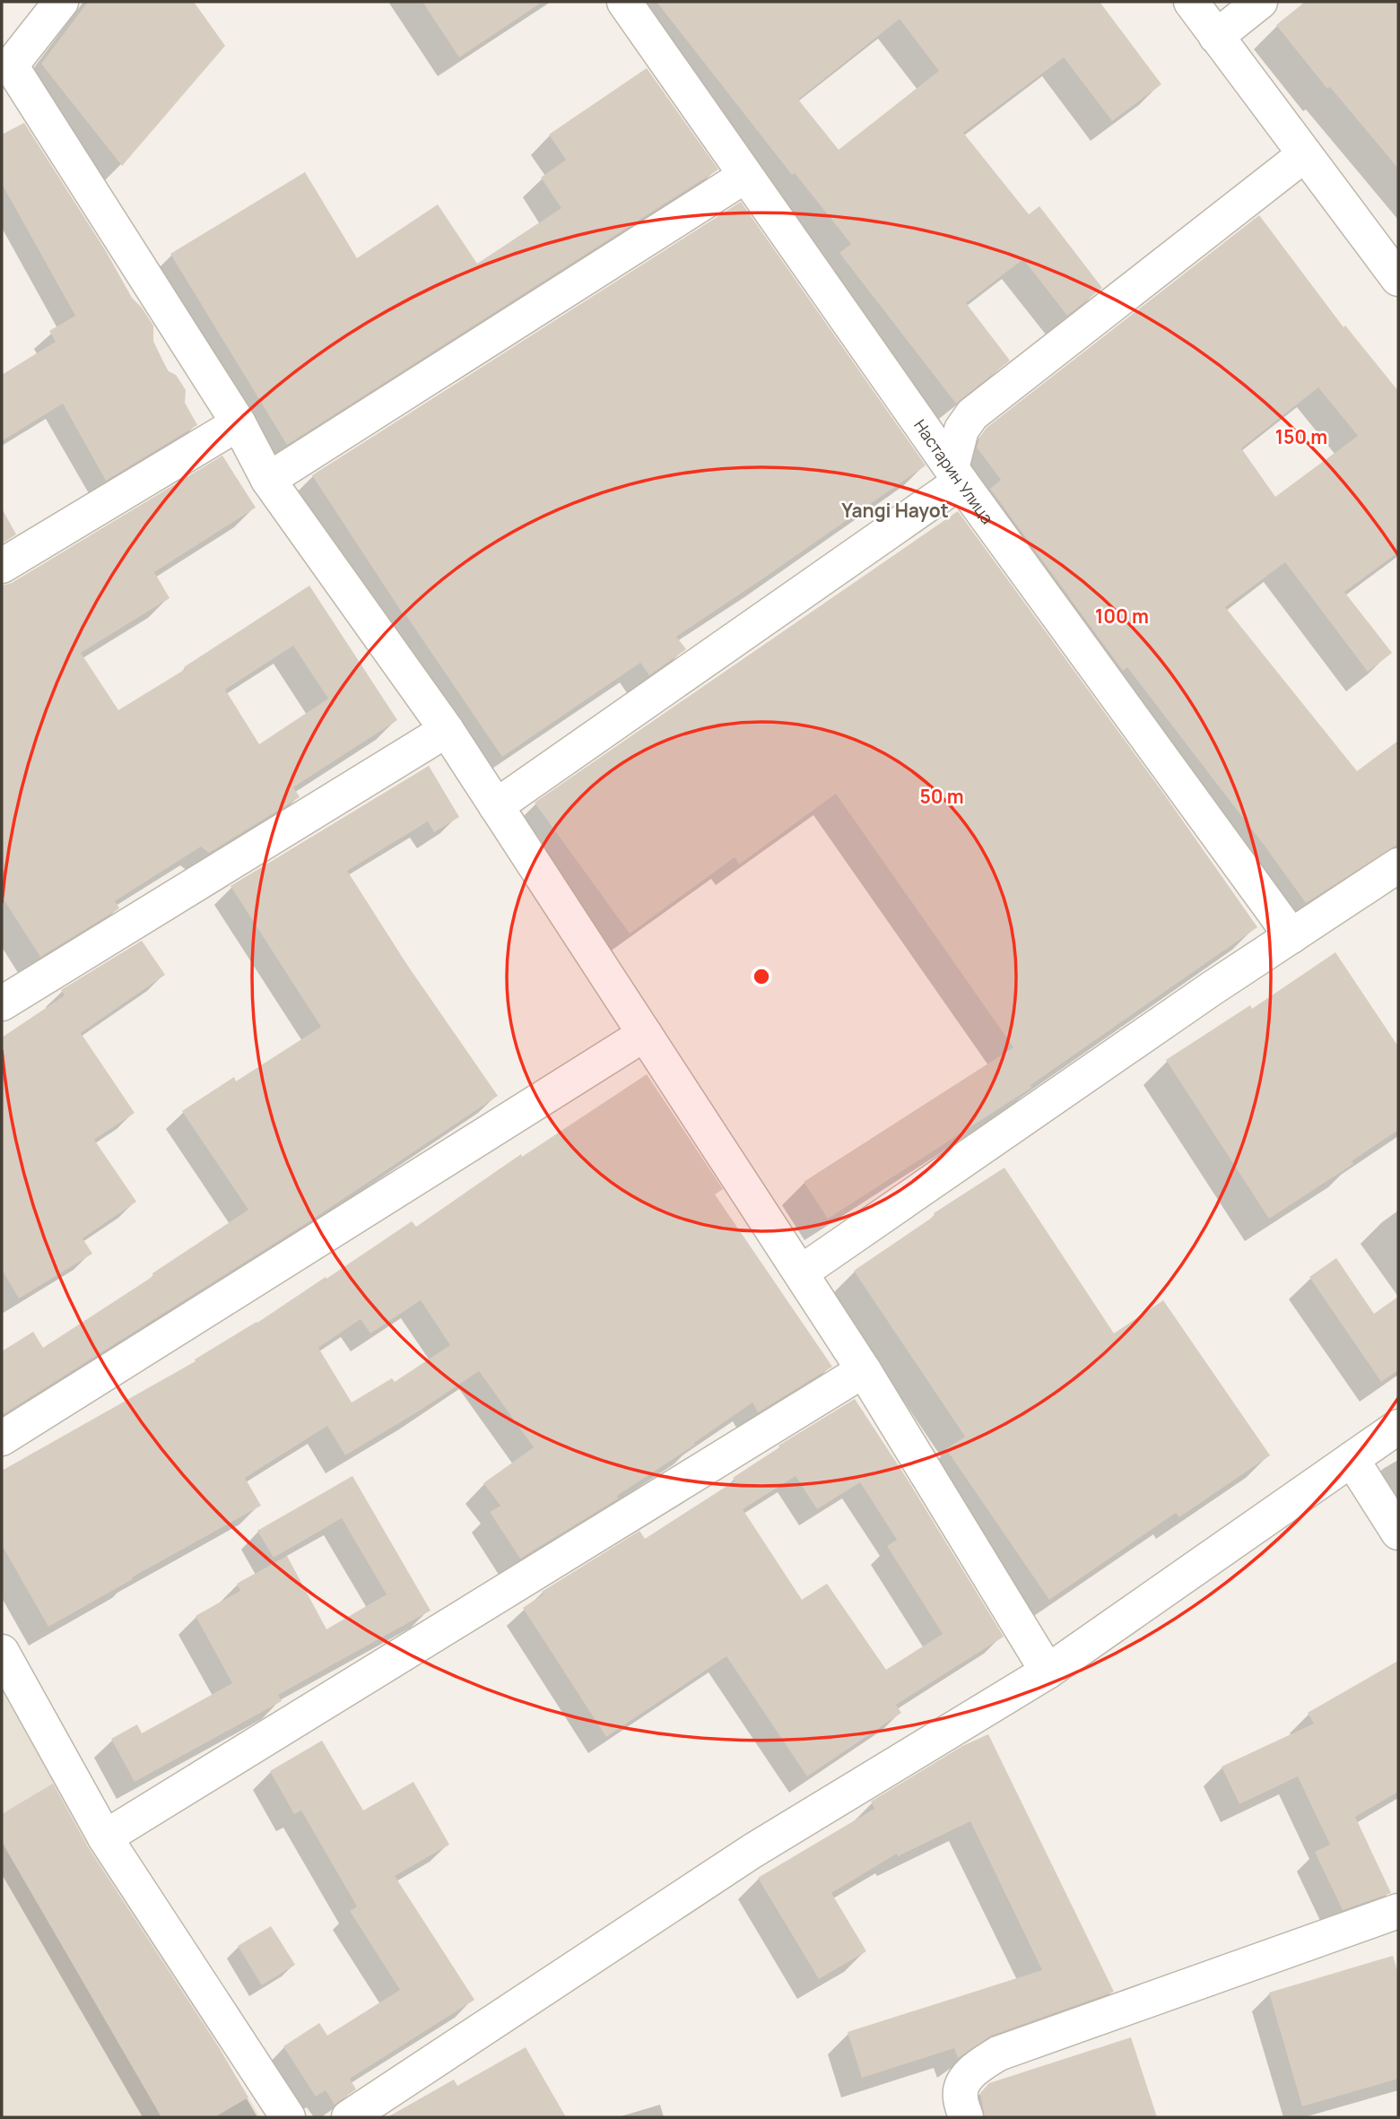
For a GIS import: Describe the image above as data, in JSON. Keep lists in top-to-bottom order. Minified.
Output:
{"streets":{"street":["Настарин Улица"]},"districts":["Yangi Hayot"],"rings":["150 m","100 m","50 m"]}
